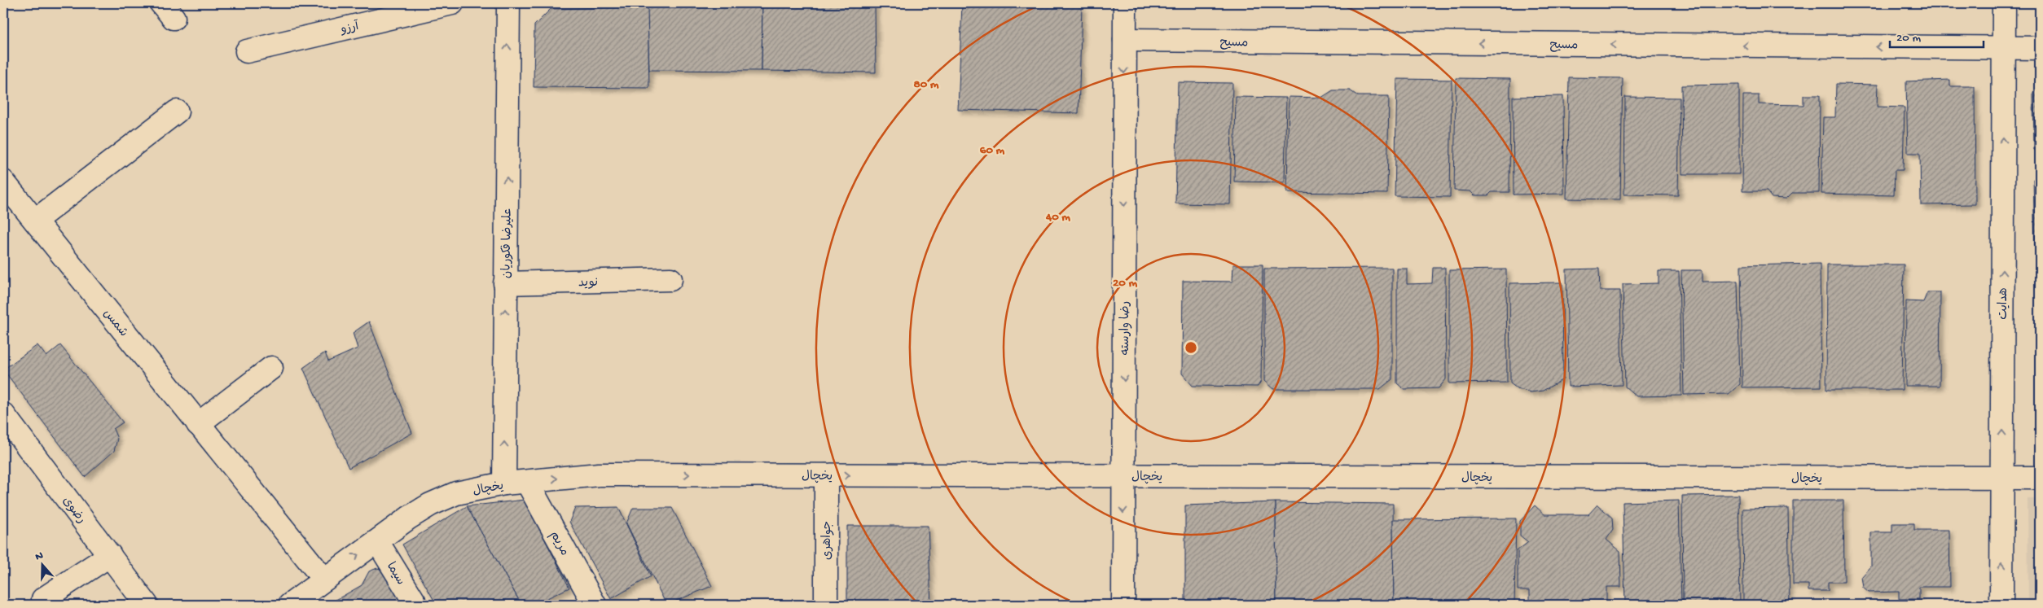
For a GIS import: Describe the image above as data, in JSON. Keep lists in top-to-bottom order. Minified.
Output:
{"streets":{"street":["آرزو","مسیح","علیرضا فکوریان","نوید","هدایت","شمس","رضا وارسته","یخچال","رضوی","جواهری","مریم","سیما"]},"crossings":[["مسیح","هدایت"],["مسیح","رضا وارسته"],["علیرضا فکوریان","نوید"],["علیرضا فکوریان","یخچال"],["هدایت","یخچال"],["شمس","یخچال"],["رضا وارسته","یخچال"],["یخچال","جواهری"],["یخچال","مریم"],["یخچال","سیما"]],"one_way":["مسیح","علیرضا فکوریان","هدایت","رضا وارسته","یخچال"],"scale_bar":"20 m","north":"top","rings":["80 m","60 m","40 m","20 m"]}
